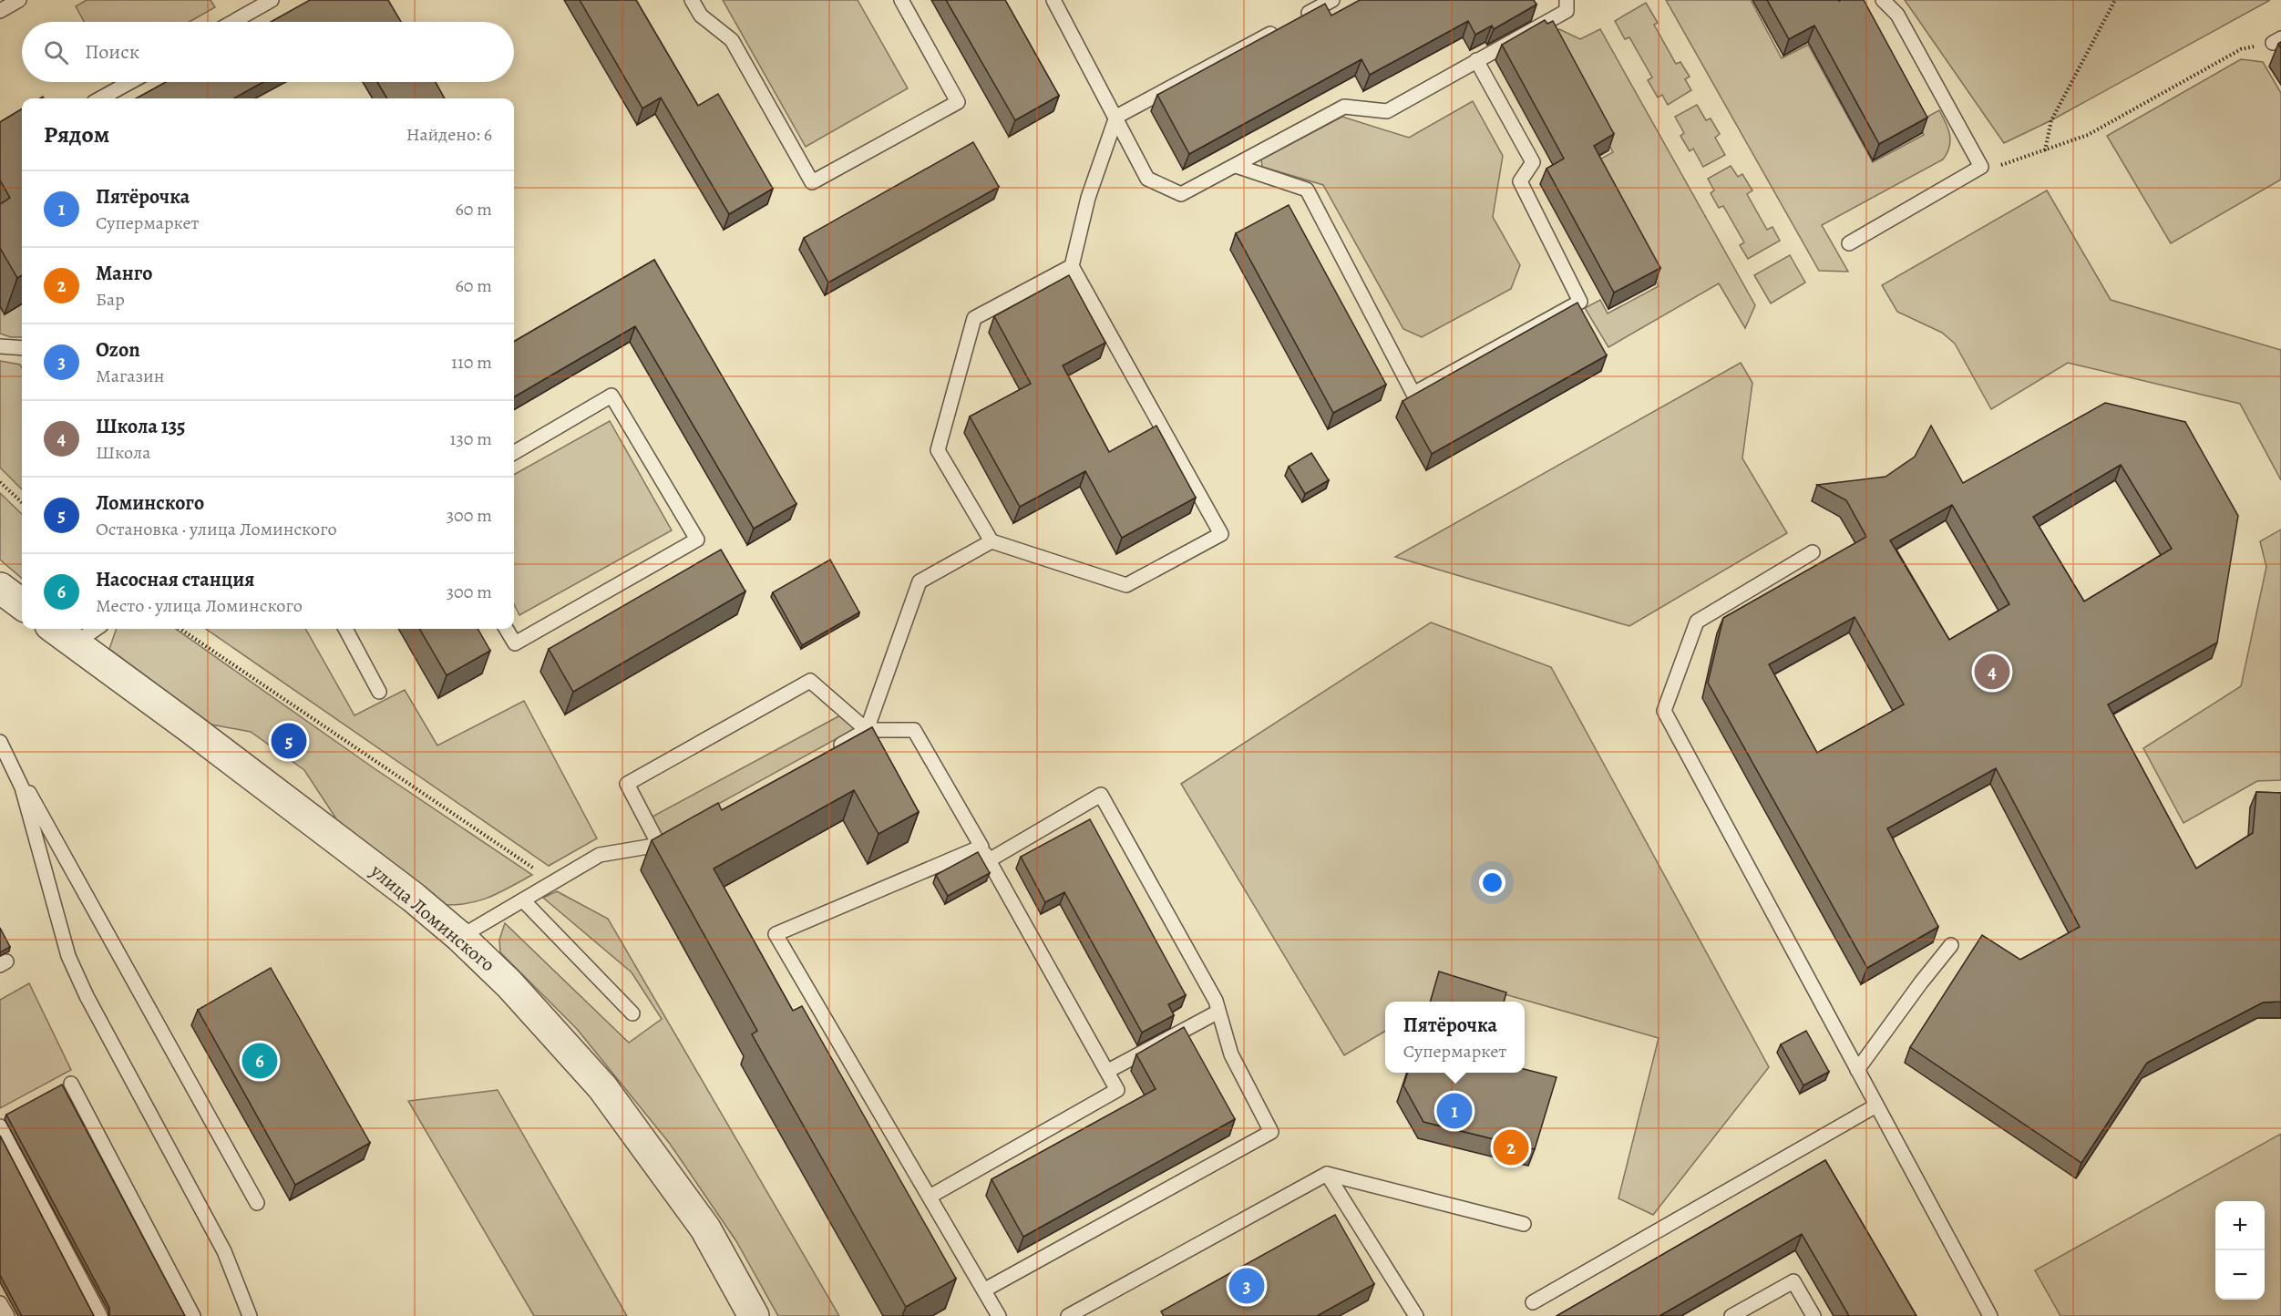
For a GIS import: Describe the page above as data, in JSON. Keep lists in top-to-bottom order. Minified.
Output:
{"streets":{"street":["улица Ломинского"]},"page":{"search":"Поиск","heading":["Рядом","Найдено: 6"],"list":[{"mark":"1","name":"Пятёрочка","note":"Супермаркет","value":"60 m"},{"mark":"2","name":"Манго","note":"Бар","value":"60 m"},{"mark":"3","name":"Ozon","note":"Магазин","value":"110 m"},{"mark":"4","name":"Школа 135","note":"Школа","value":"130 m"},{"mark":"5","name":"Ломинского","note":"Остановка · улица Ломинского","value":"300 m"},{"mark":"6","name":"Насосная станция","note":"Место · улица Ломинского","value":"300 m"}],"pins":["4","5","6","1","2","3"],"popup":["Пятёрочка","Супермаркет"],"map_buttons":["+","−"]}}
